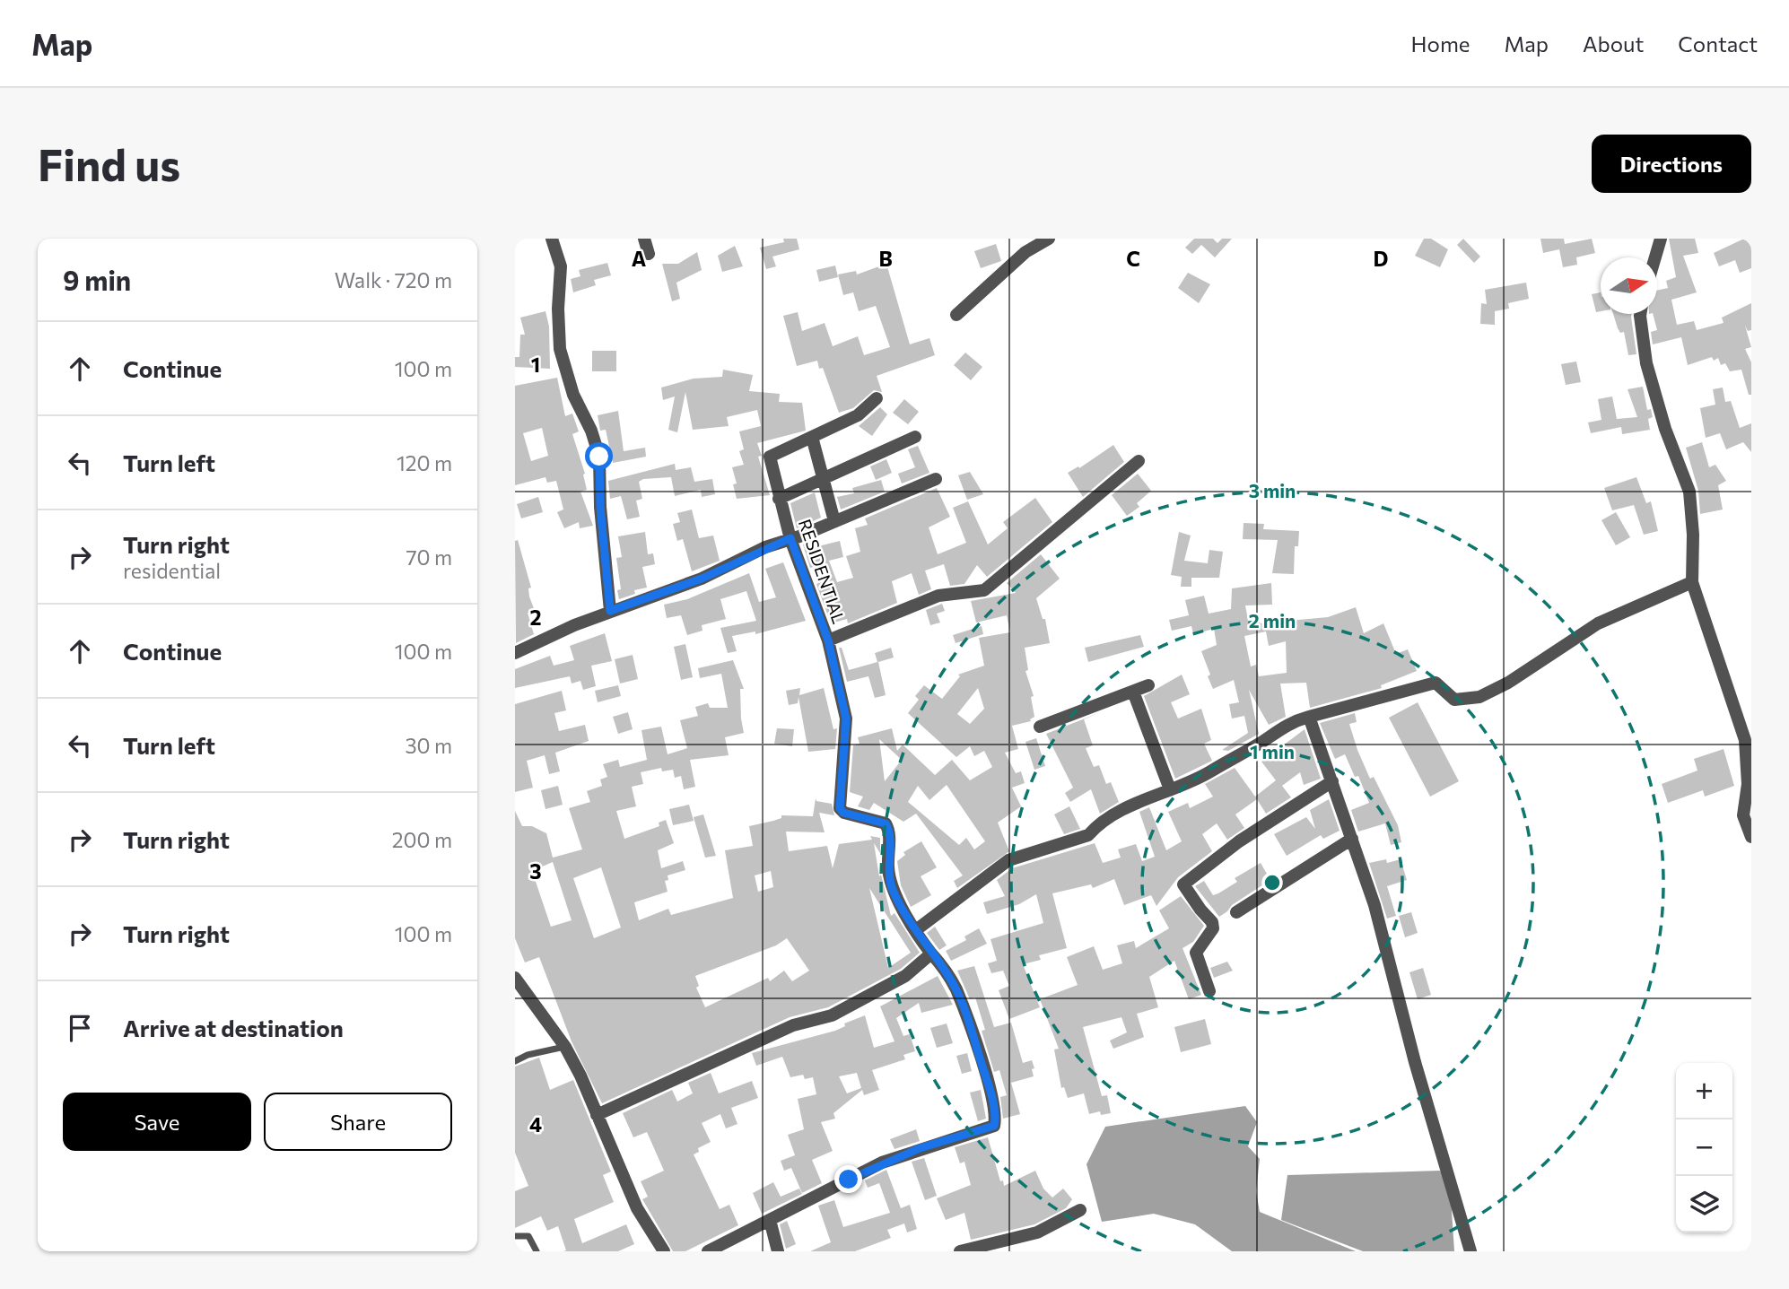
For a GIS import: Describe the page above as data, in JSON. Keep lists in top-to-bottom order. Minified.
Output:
{"streets":{"street":["RESIDENTIAL"]},"north":"right","page":{"header":"Map","nav":["Home","Map","About","Contact"],"buttons":["Directions",["Save","Share"]],"title":"Find us","heading":["9 min","Walk · 720 m"],"list":[["Continue","100 m"],["Turn left","120 m"],["Turn right","residential","70 m"],["Continue","100 m"],["Turn left","30 m"],["Turn right","200 m"],["Turn right","100 m"],"Arrive at destination"],"map_buttons":["+","−"]},"grid":{"columns":["A","B","C","D"],"rows":["1","2","3","4"]},"rings":["3 min","2 min","1 min"]}
